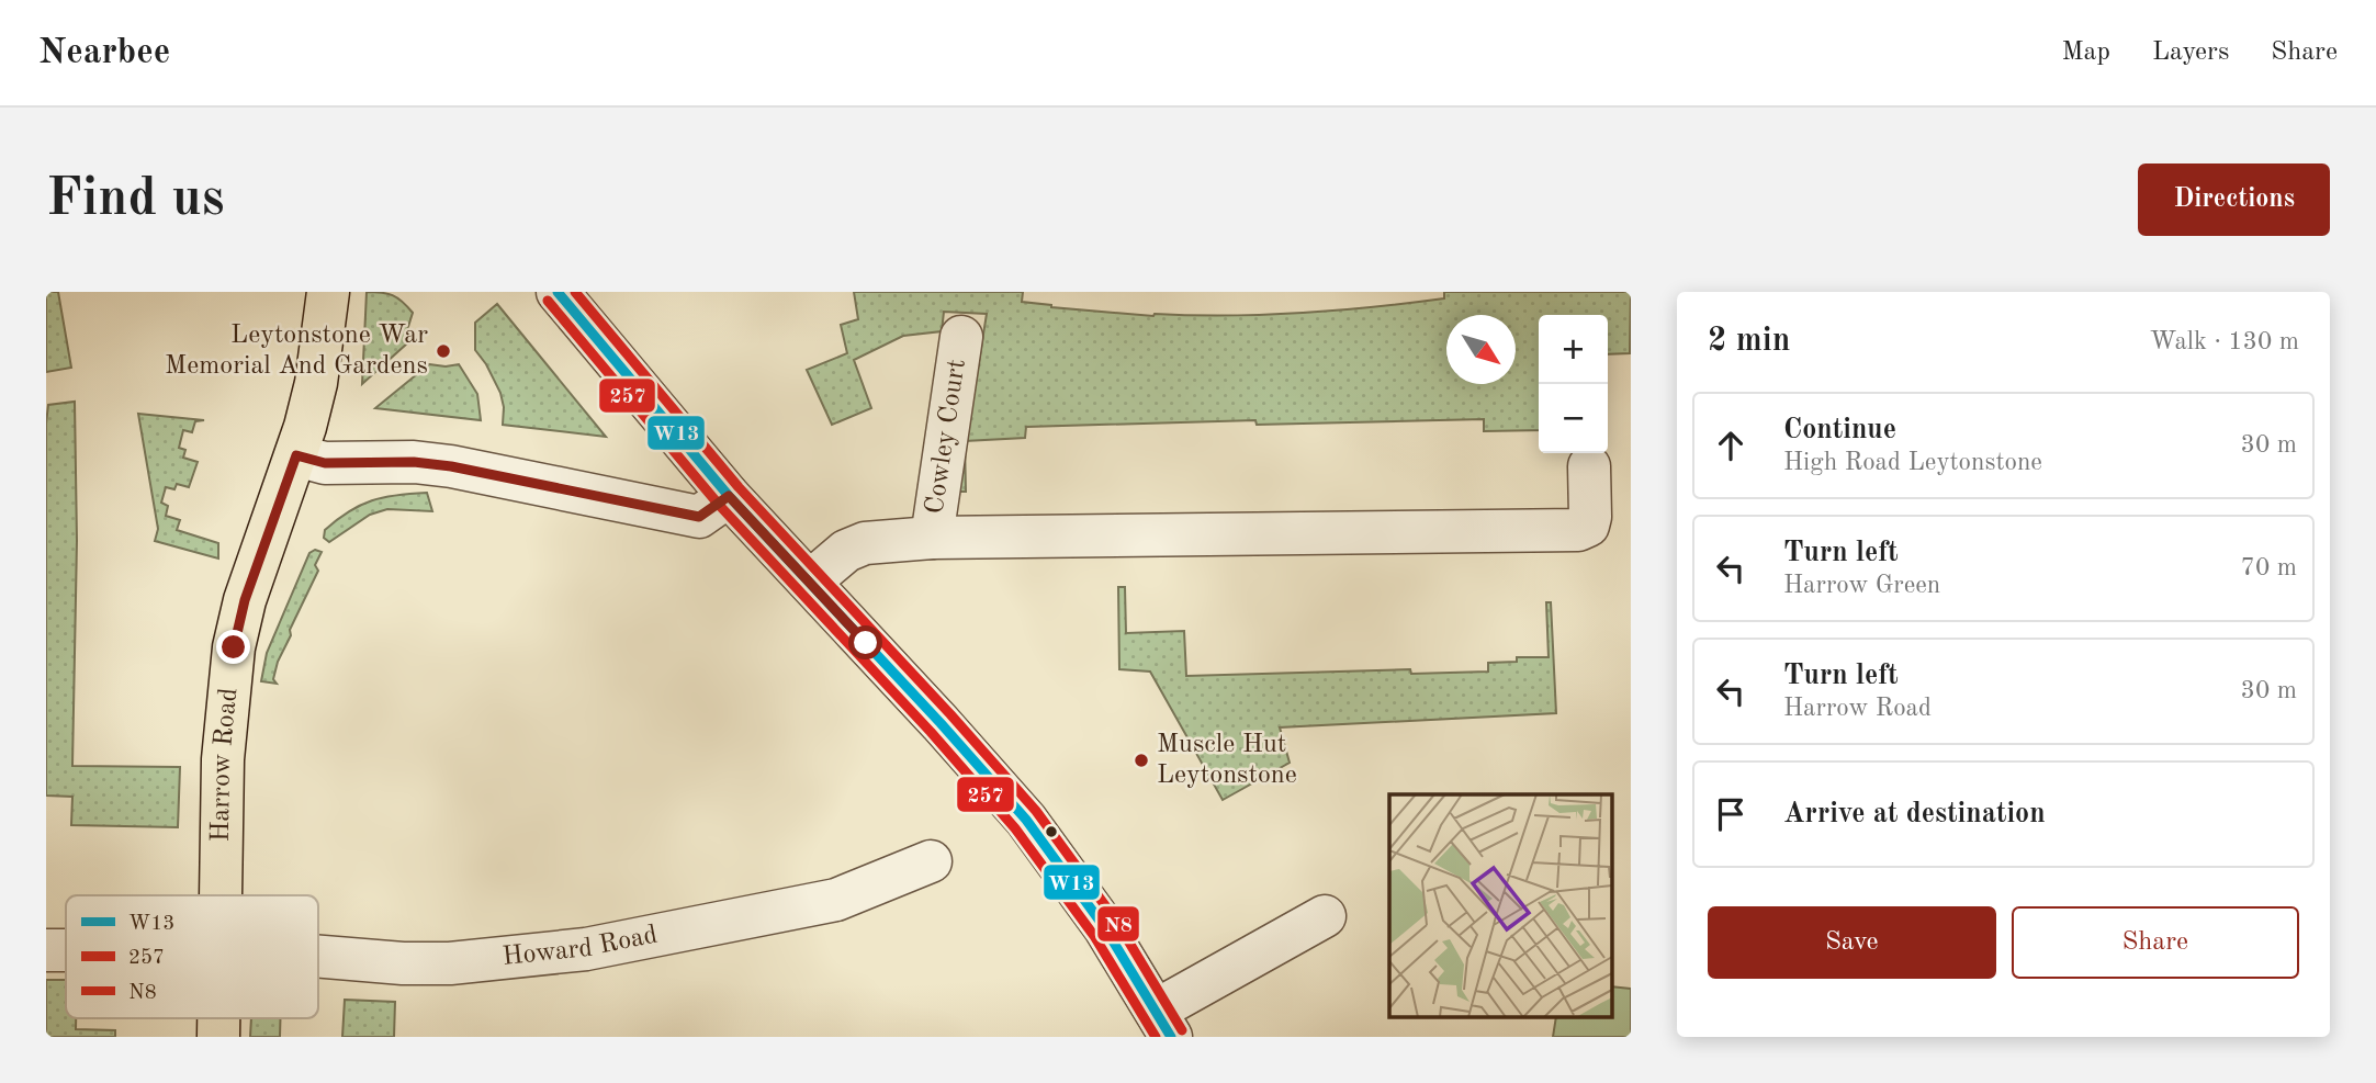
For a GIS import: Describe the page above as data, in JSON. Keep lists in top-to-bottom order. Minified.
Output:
{"streets":{"main road":["Harrow Road"],"street":["Cowley Court","Howard Road"]},"places":["Leytonstone War Memorial And Gardens","Muscle Hut Leytonstone"],"lines":["transit line W13","transit line N8","transit line 257"],"legend":["W13","257","N8"],"north":"bottom right","page":{"header":"Nearbee","nav":["Map","Layers","Share"],"buttons":["Directions",["Save","Share"]],"title":"Find us","heading":["2 min","Walk · 130 m"],"map_buttons":["+","−"],"list":[["Continue","High Road Leytonstone","30 m"],["Turn left","Harrow Green","70 m"],["Turn left","Harrow Road","30 m"],"Arrive at destination"]}}
